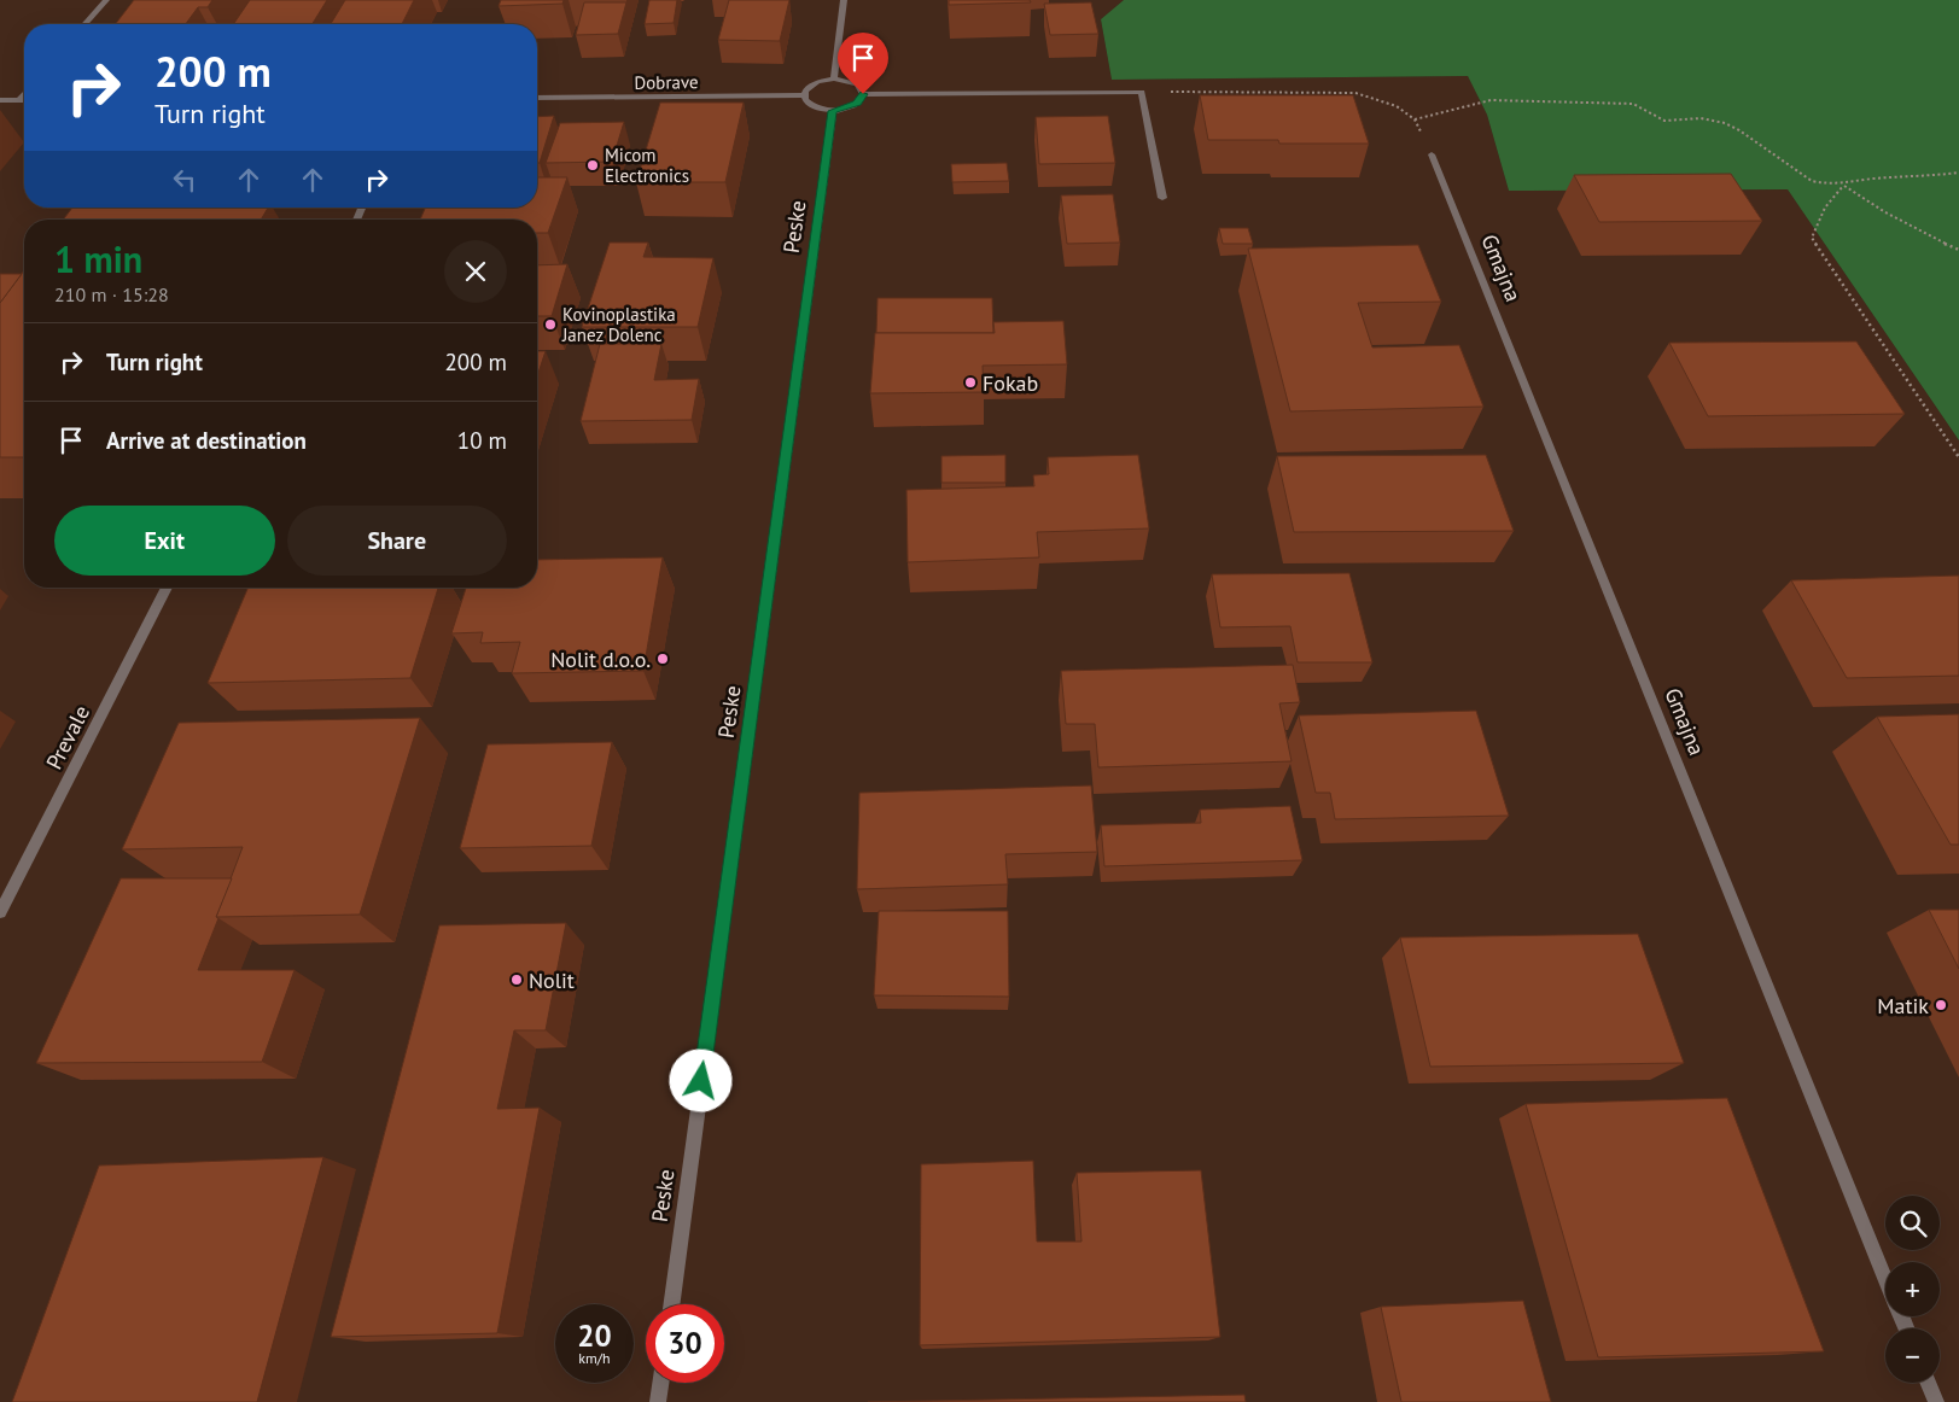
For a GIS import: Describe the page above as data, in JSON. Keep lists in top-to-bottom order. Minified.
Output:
{"streets":{"street":["Dobrave","Peske","Gmajna","Prevale"]},"places":["Micom Electronics","Kovinoplastika Janez Dolenc","Fokab","Nolit d.o.o.","Nolit","Matik"],"page":{"turn":["200 m","Turn right"],"heading":["1 min","210 m · 15:28"],"list":[{"name":"Turn right","value":"200 m"},{"name":"Arrive at destination","value":"10 m"}],"buttons":["Exit","Share"],"map_buttons":["+","−"],"speed":"20 km/h","limit":"30"}}
